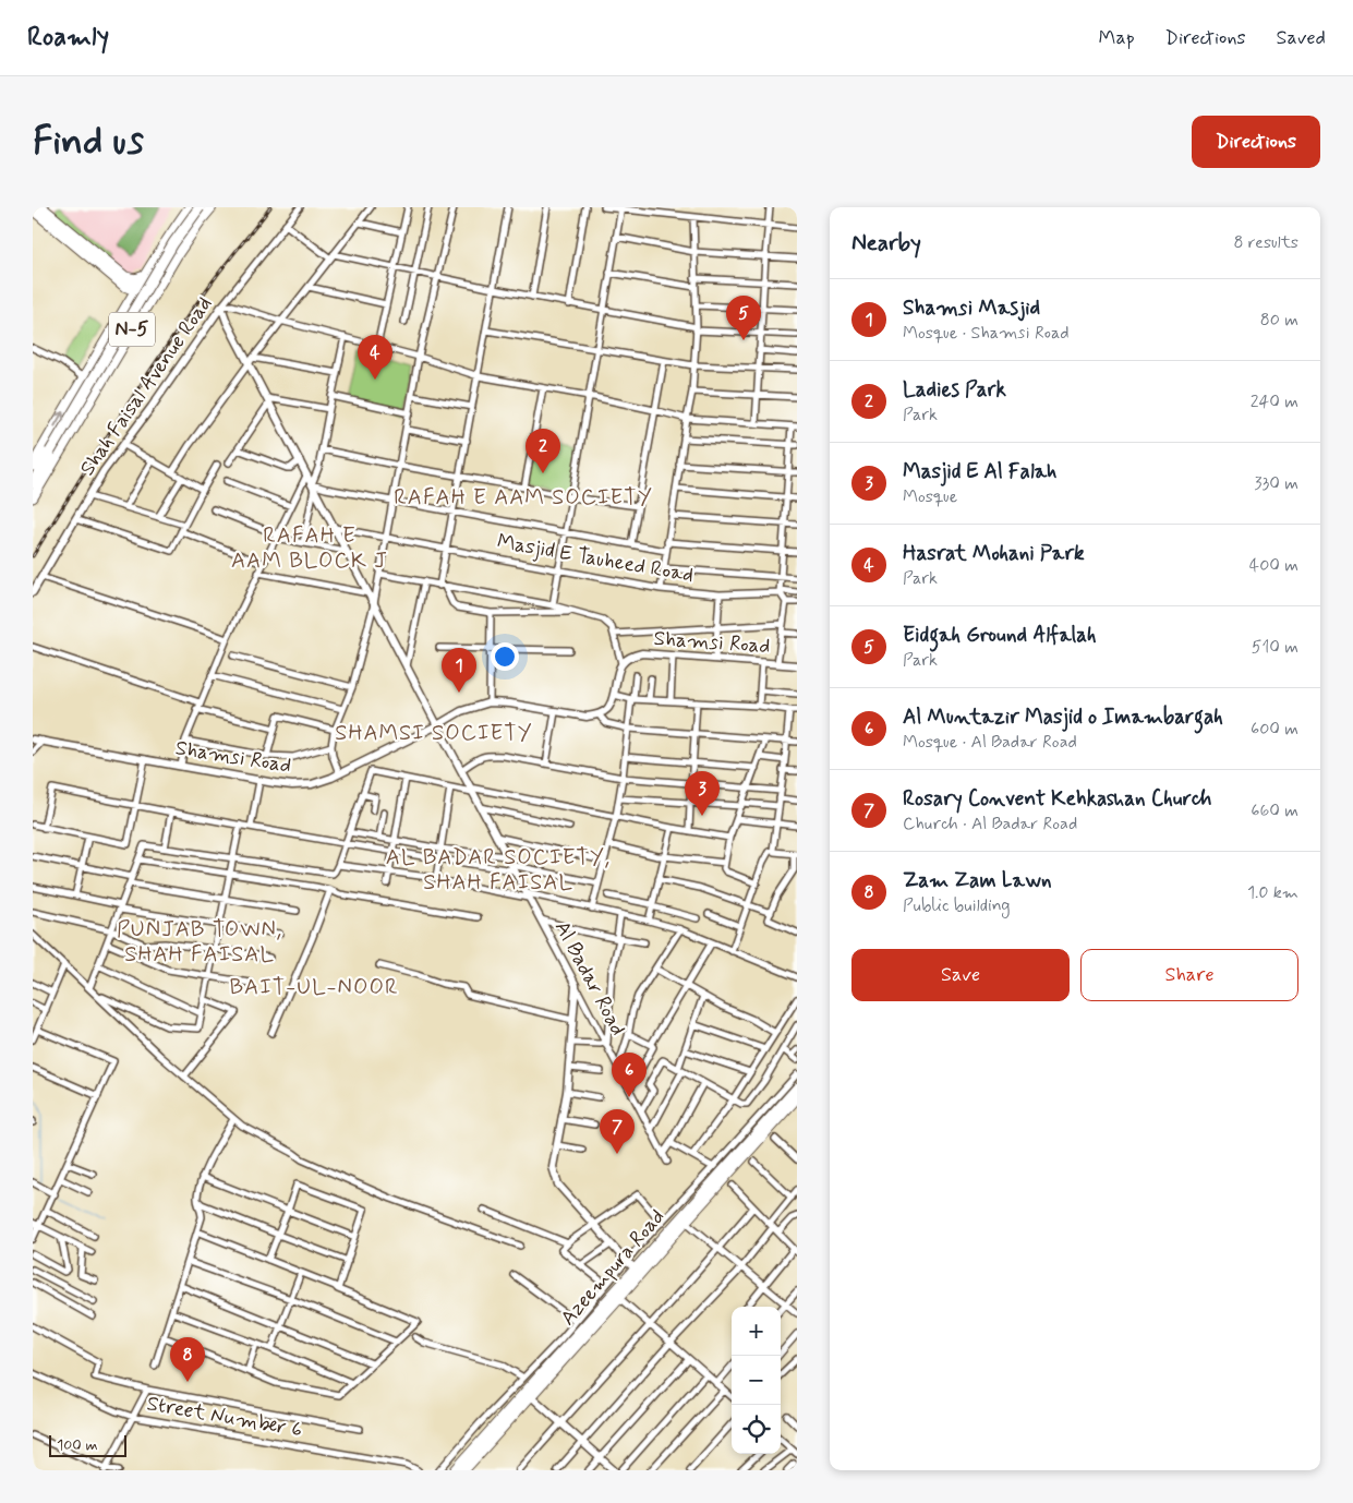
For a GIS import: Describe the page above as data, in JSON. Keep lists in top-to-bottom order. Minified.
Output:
{"streets":{"highway":["N-5"],"main road":["Azeempura Road"],"street":["Shah Faisal Avenue Road","Masjid E Tauheed Road","Shamsi Road","Al Badar Road","Street Number 6"]},"crossings":[["Shah Faisal Avenue Road","Al Badar Road"],["Masjid E Tauheed Road","Al Badar Road"],["Shamsi Road","Al Badar Road"]],"districts":["RAFAH E AAM SOCIETY","RAFAH E AAM BLOCK J","SHAMSI SOCIETY","AL BADAR SOCIETY, SHAH FAISAL","PUNJAB TOWN, SHAH FAISAL","BAIT-UL-NOOR"],"scale_bar":"100 m","page":{"header":"Roamly","nav":["Map","Directions","Saved"],"buttons":["Directions",["Save","Share"]],"title":"Find us","heading":["Nearby","8 results"],"list":[{"mark":"1","name":"Shamsi Masjid","note":"Mosque · Shamsi Road","value":"80 m"},{"mark":"2","name":"Ladies Park","note":"Park","value":"240 m"},{"mark":"3","name":"Masjid E Al Falah","note":"Mosque","value":"330 m"},{"mark":"4","name":"Hasrat Mohani Park","note":"Park","value":"400 m"},{"mark":"5","name":"Eidgah Ground Alfalah","note":"Park","value":"510 m"},{"mark":"6","name":"Al Muntazir Masjid o Imambargah","note":"Mosque · Al Badar Road","value":"600 m"},{"mark":"7","name":"Rosary Convent Kehkashan Church","note":"Church · Al Badar Road","value":"660 m"},{"mark":"8","name":"Zam Zam Lawn","note":"Public building","value":"1.0 km"}],"pins":["5","4","2","1","3","6","7","8"],"map_buttons":["+","−"],"scale":"100 m"}}
